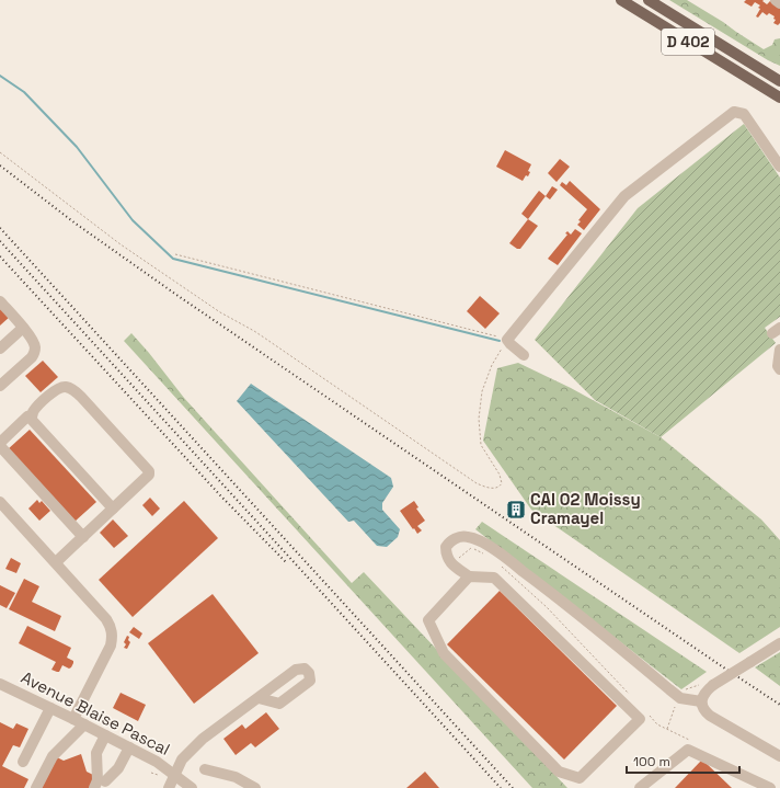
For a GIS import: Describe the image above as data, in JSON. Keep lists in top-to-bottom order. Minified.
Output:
{"streets":{"main road":["D 402"],"street":["Avenue Blaise Pascal"]},"places":{"building":["CAI 02 Moissy Cramayel"]},"scale_bar":"100 m"}
